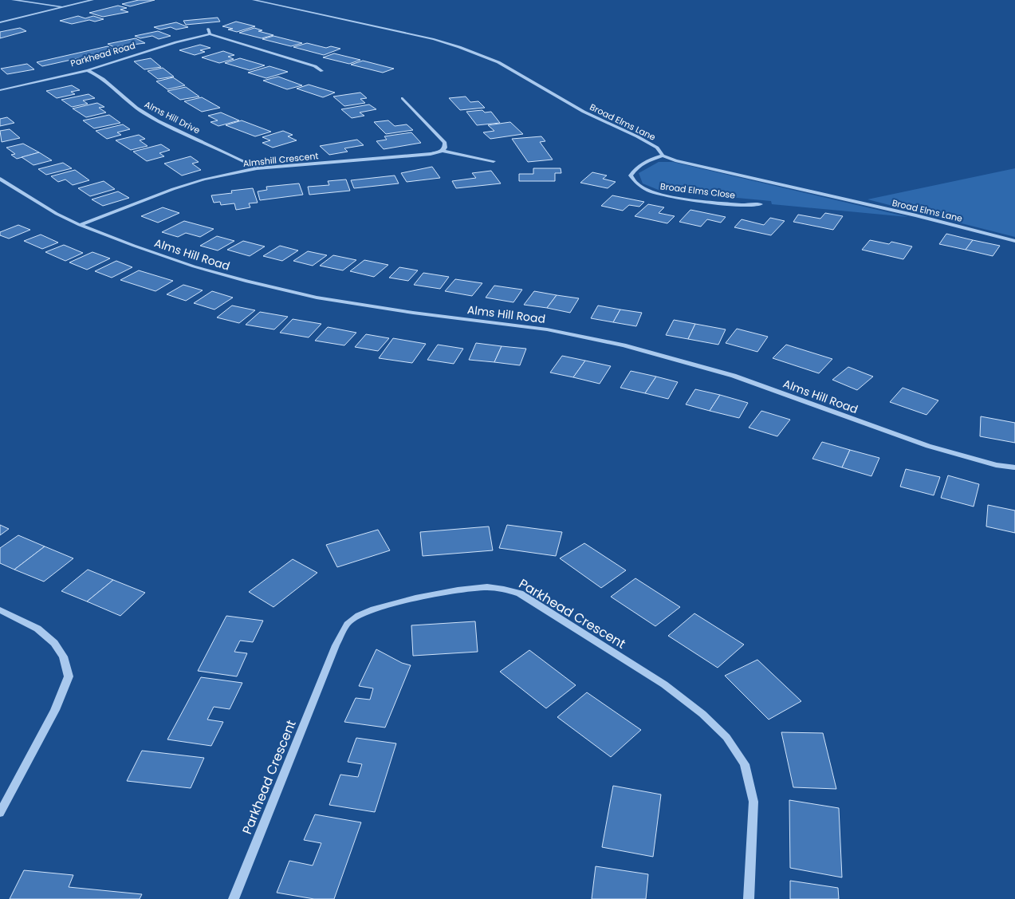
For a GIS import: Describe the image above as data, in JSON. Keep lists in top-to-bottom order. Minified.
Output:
{"streets":{"street":["Parkhead Road","Alms Hill Drive","Broad Elms Lane","Almshill Crescent","Broad Elms Close","Alms Hill Road","Parkhead Crescent"]},"crossings":[["Parkhead Road","Alms Hill Drive"],["Alms Hill Drive","Almshill Crescent"],["Broad Elms Lane","Broad Elms Close"],["Almshill Crescent","Alms Hill Road"]]}
